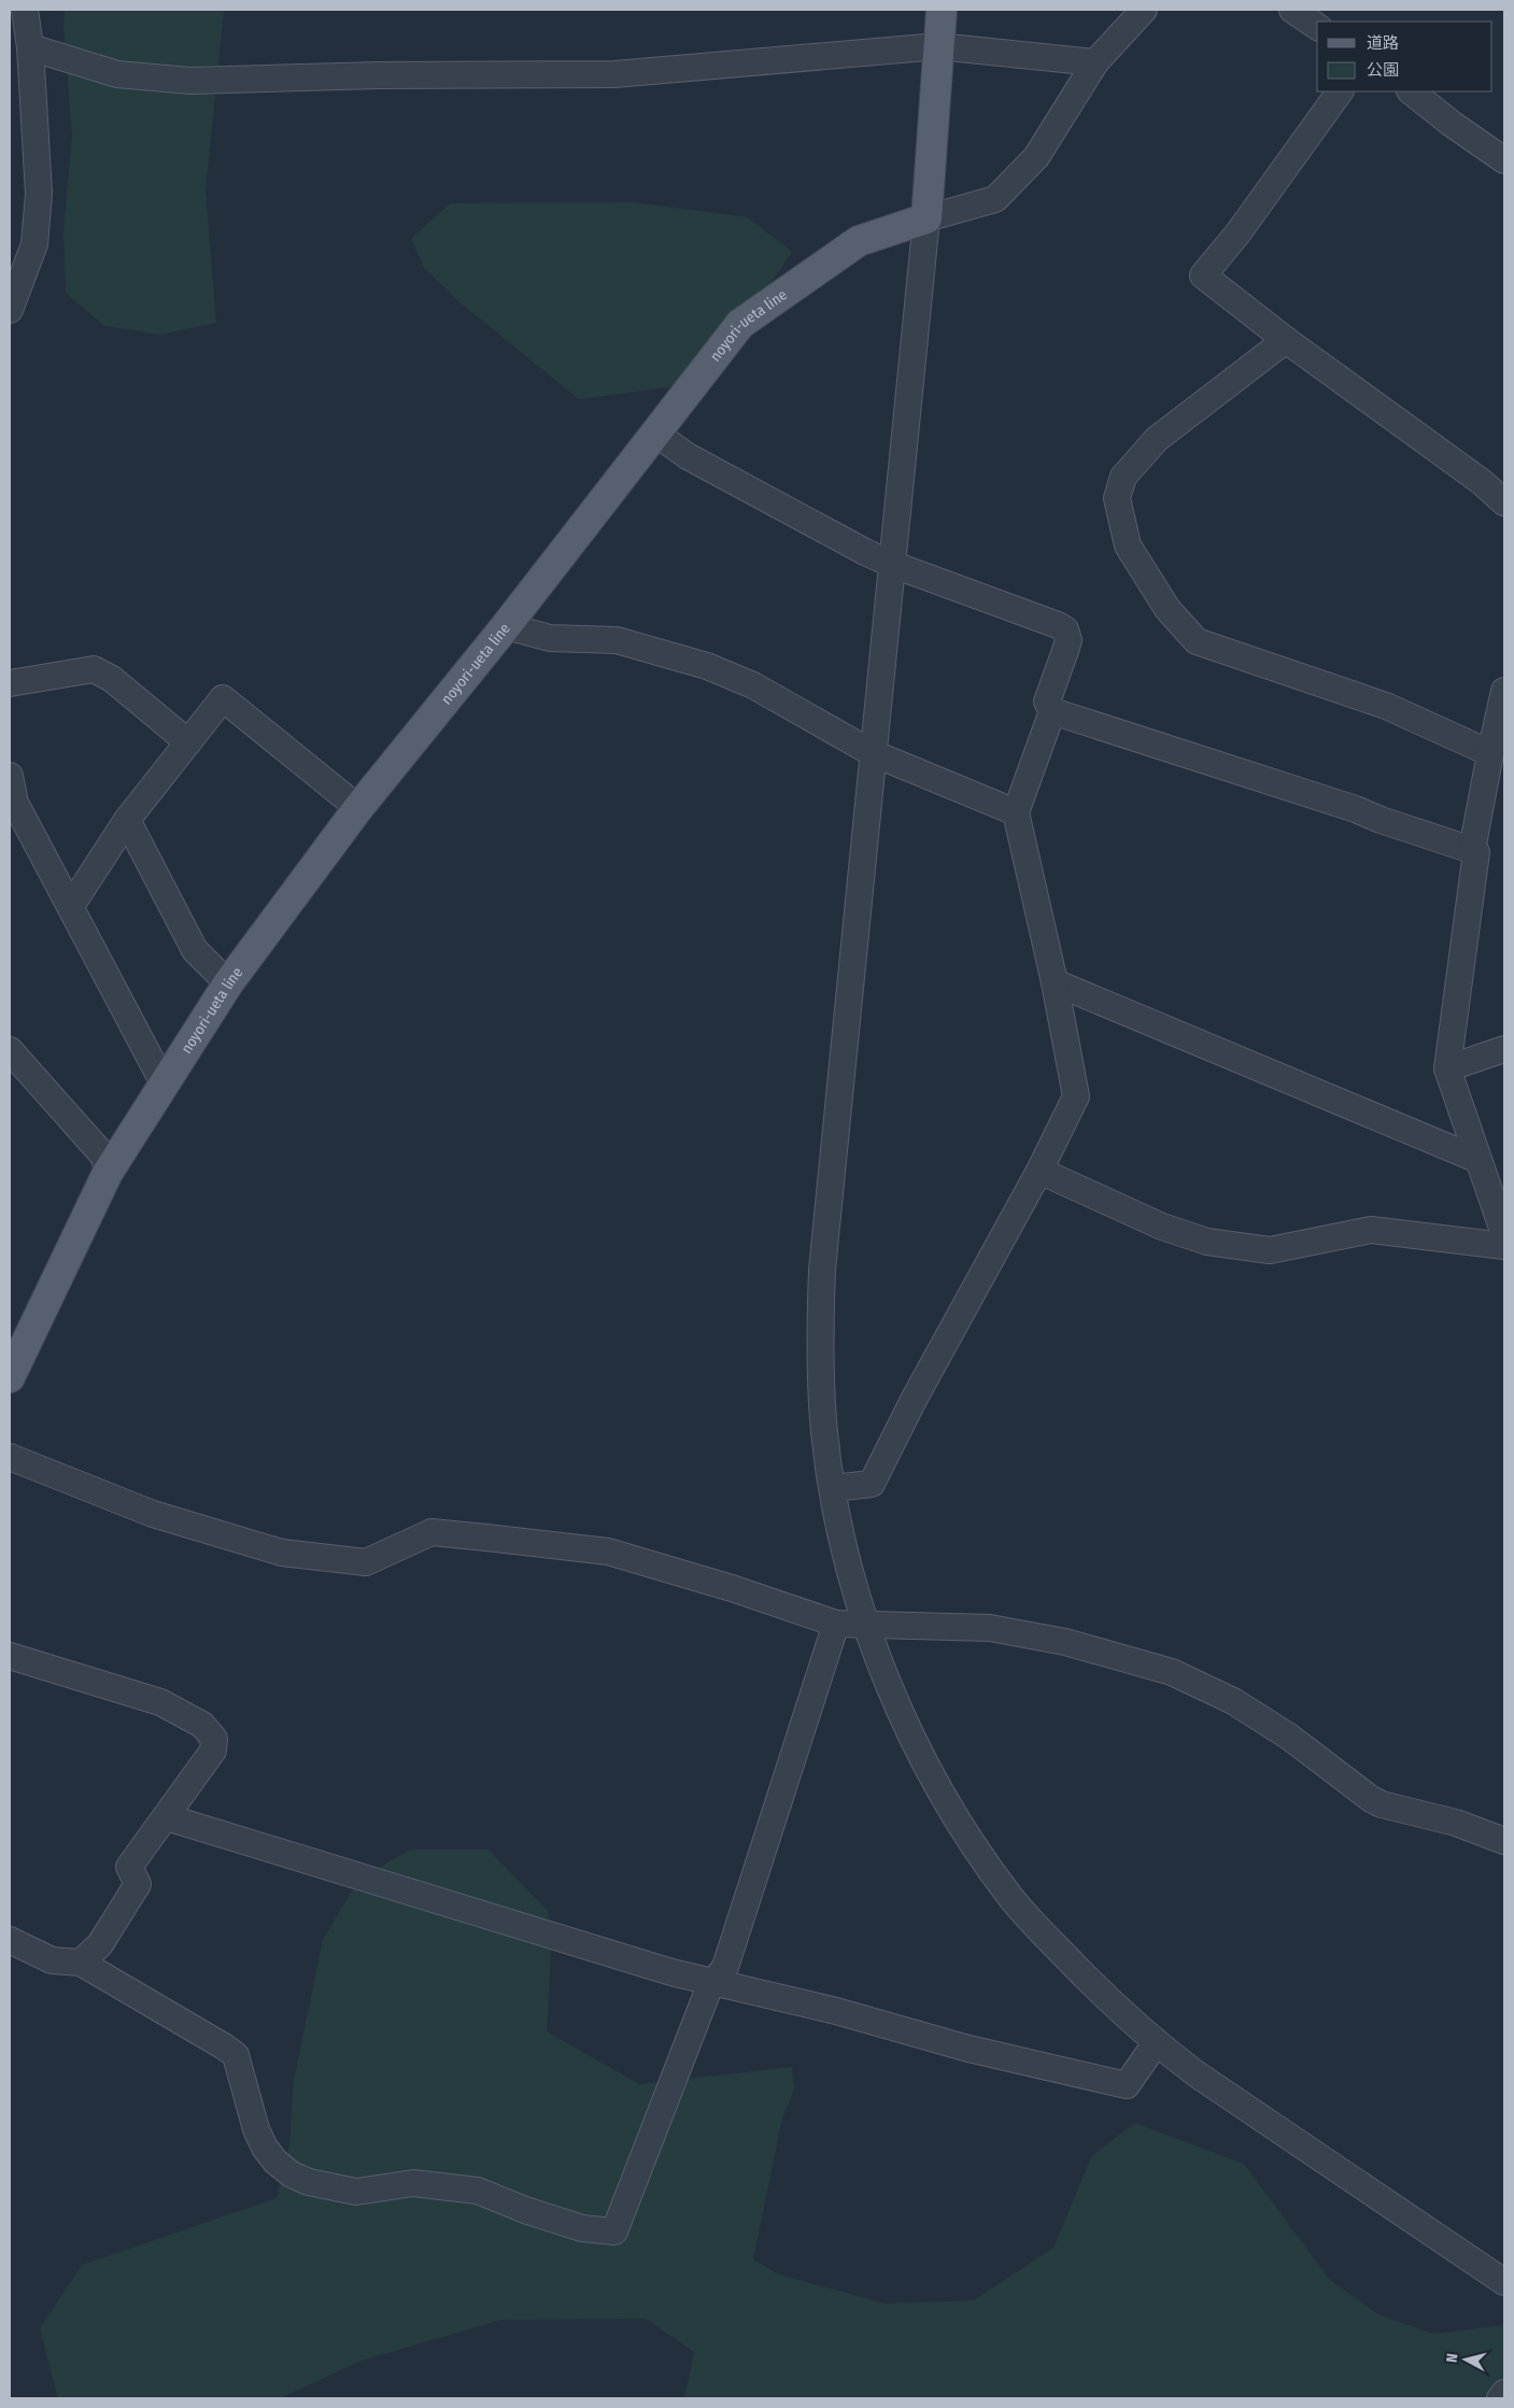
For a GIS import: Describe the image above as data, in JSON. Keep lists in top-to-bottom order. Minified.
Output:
{"streets":{"main road":["noyori-ueta line"]},"legend":["道路","公園"],"north":"left"}
